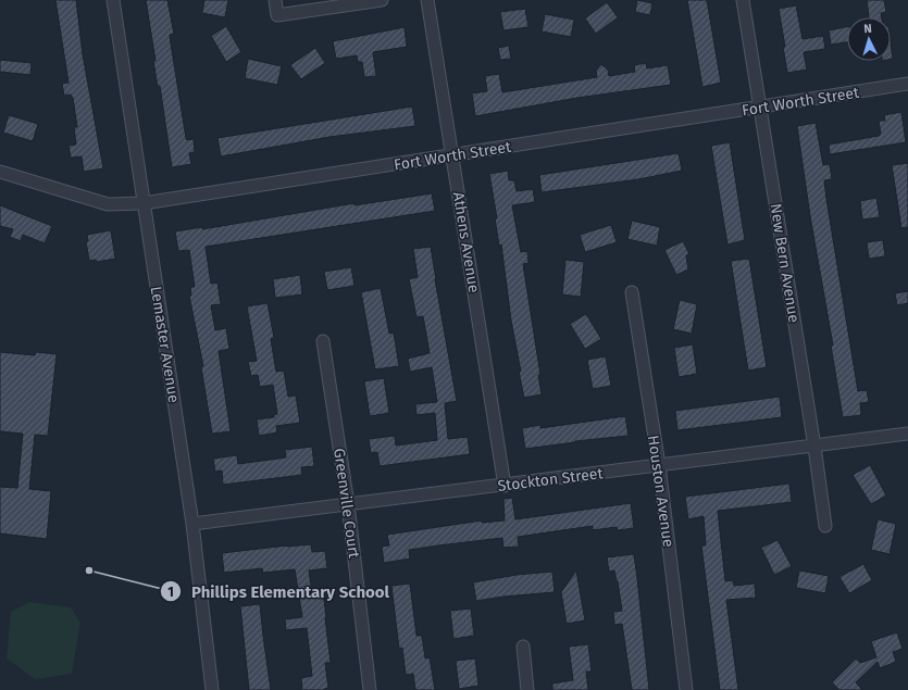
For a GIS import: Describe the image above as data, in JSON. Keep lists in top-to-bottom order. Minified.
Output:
{"streets":{"street":["Fort Worth Street","Athens Avenue","New Bern Avenue","Lemaster Avenue","Stockton Street","Houston Avenue","Greenville Court"]},"crossings":[["Fort Worth Street","Athens Avenue"],["Fort Worth Street","New Bern Avenue"],["Fort Worth Street","Lemaster Avenue"],["Athens Avenue","Stockton Street"],["New Bern Avenue","Stockton Street"],["Lemaster Avenue","Stockton Street"],["Stockton Street","Houston Avenue"],["Stockton Street","Greenville Court"]],"places":["Phillips Elementary School"],"north":"top"}
